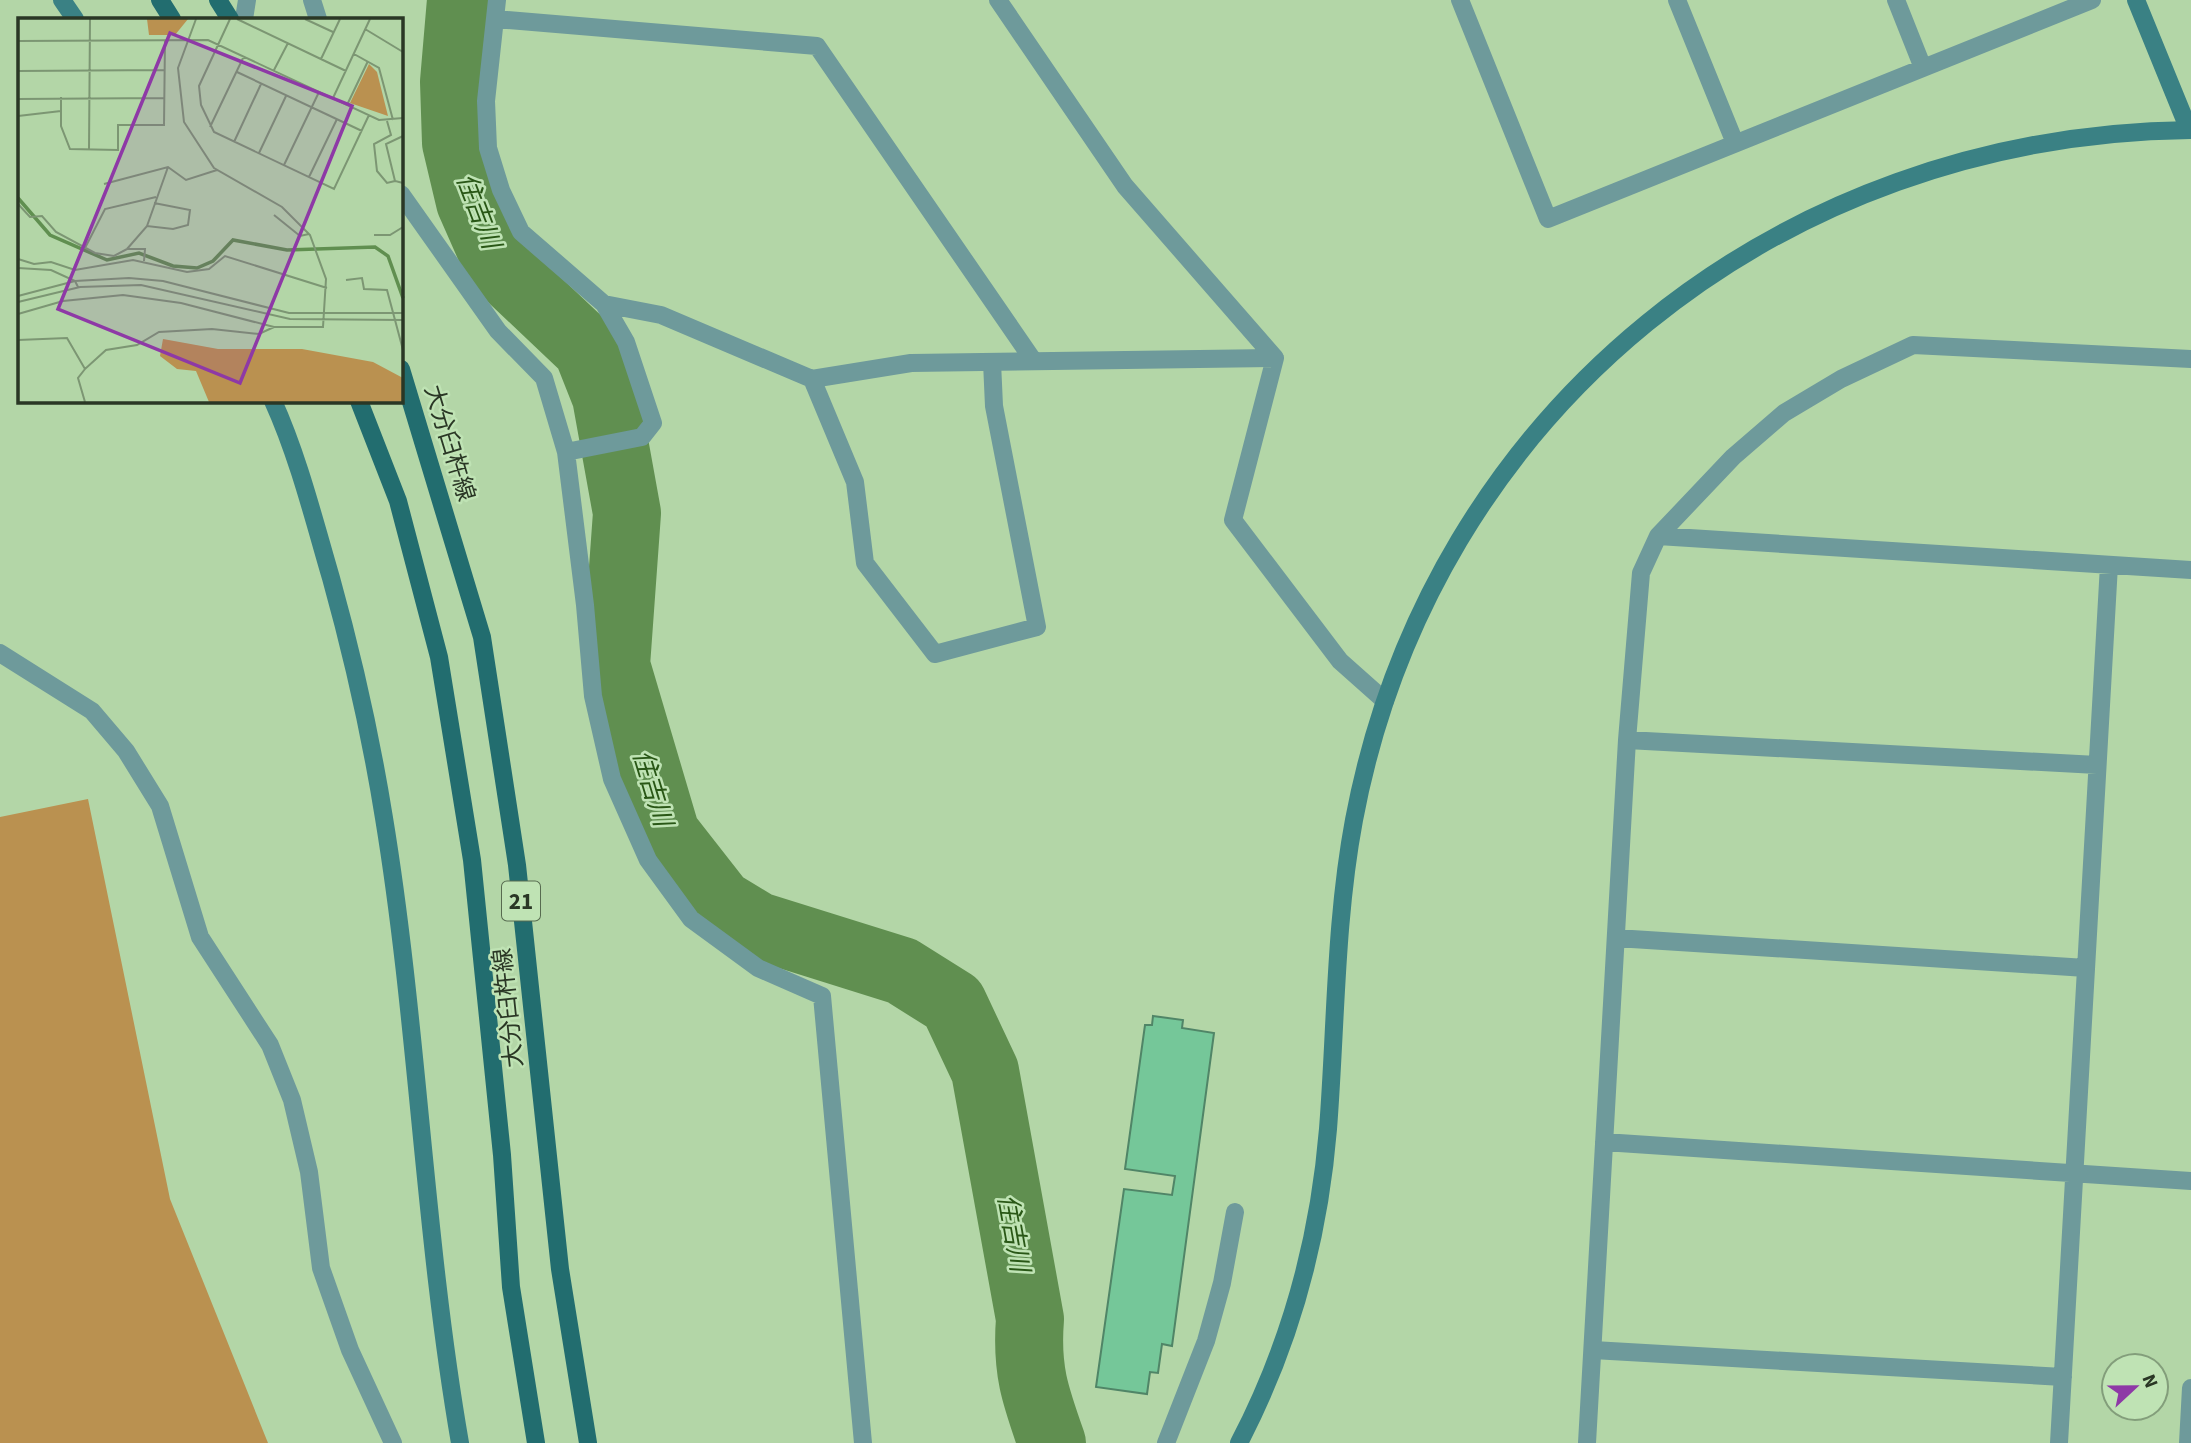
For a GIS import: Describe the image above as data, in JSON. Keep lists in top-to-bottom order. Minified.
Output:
{"streets":{"main road":["大分臼杵線","21"]},"water":["住吉川"],"north":"right"}
